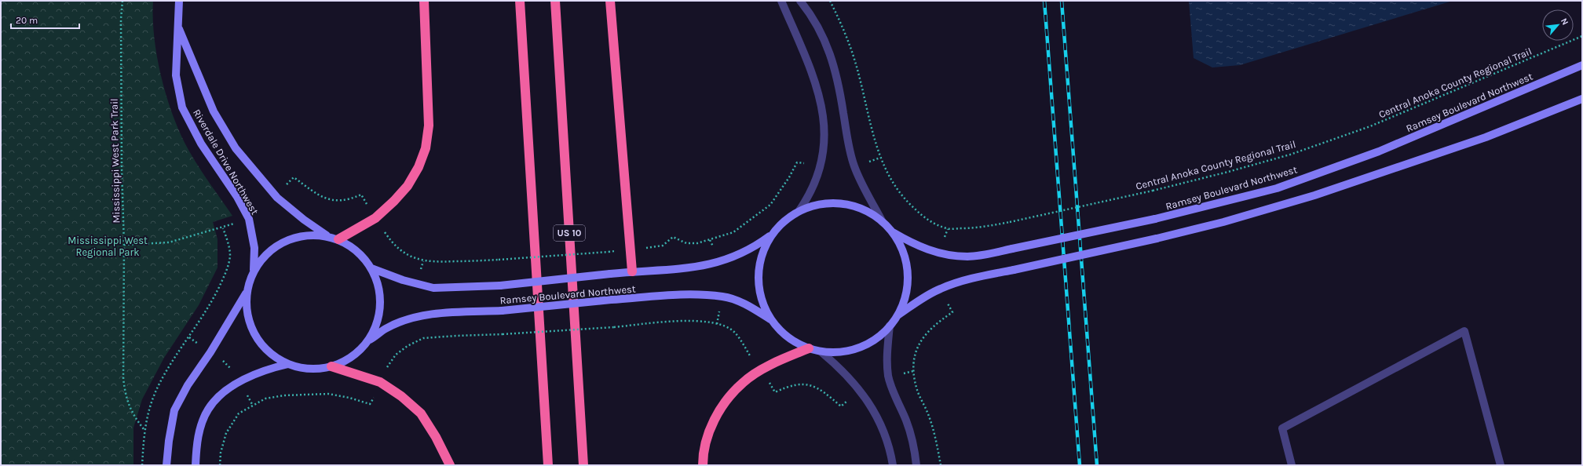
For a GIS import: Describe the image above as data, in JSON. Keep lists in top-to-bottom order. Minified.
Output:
{"streets":{"highway":["US 10"],"street":["Ramsey Boulevard Northwest","Riverdale Drive Northwest"],"path":["Central Anoka County Regional Trail","Mississippi West Park Trail"]},"parks":["Mississippi West Regional Park"],"scale_bar":"20 m","north":"top right"}
